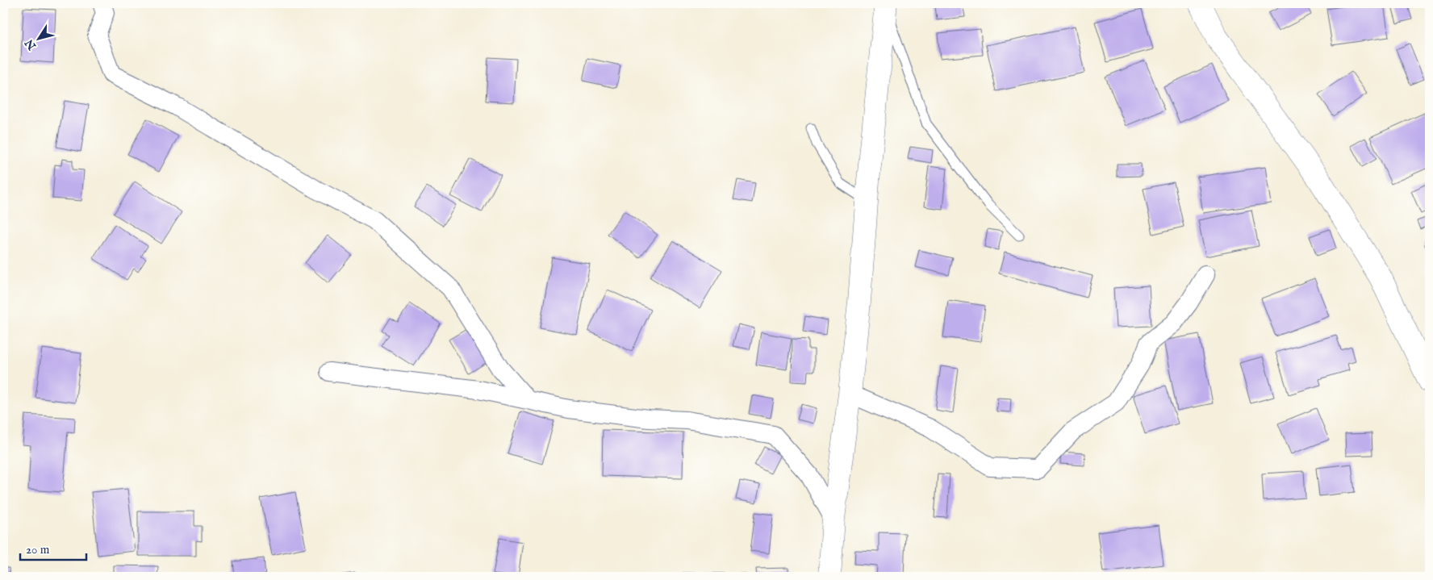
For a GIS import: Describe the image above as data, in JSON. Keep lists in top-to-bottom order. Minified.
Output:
{"scale_bar":"20 m","north":"bottom left"}
